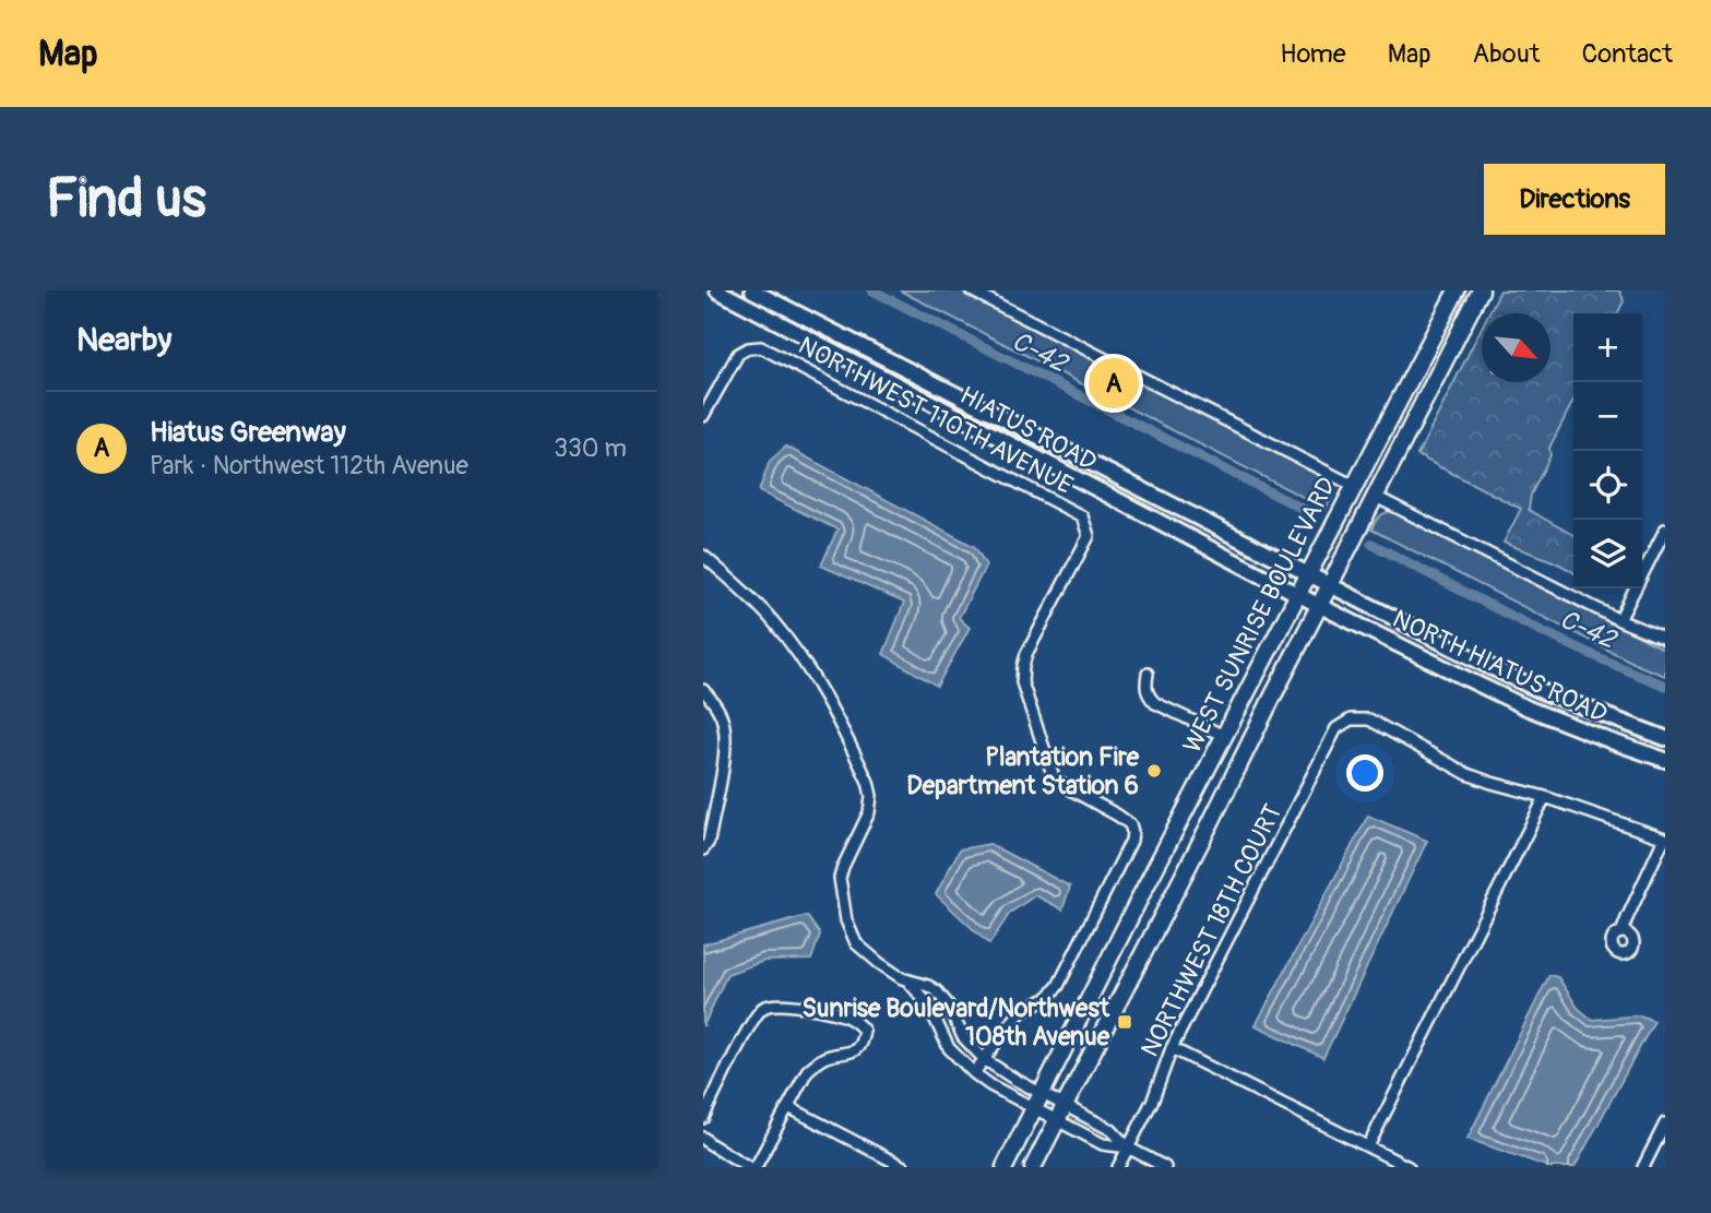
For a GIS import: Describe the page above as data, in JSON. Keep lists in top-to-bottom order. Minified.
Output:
{"streets":{"highway":["WEST SUNRISE BOULEVARD"],"main road":["HIATUS ROAD","NORTH HIATUS ROAD"],"street":["NORTHWEST 110TH AVENUE","NORTHWEST 18TH COURT"]},"crossings":[["HIATUS ROAD","WEST SUNRISE BOULEVARD"],["HIATUS ROAD","NORTH HIATUS ROAD"],["WEST SUNRISE BOULEVARD","NORTH HIATUS ROAD"]],"water":["C-42"],"places":{"other":["Plantation Fire Department Station 6"],"transit":["Sunrise Boulevard/Northwest 108th Avenue"]},"north":"bottom right","page":{"header":"Map","nav":["Home","Map","About","Contact"],"buttons":"Directions","title":"Find us","heading":"Nearby","map_buttons":["+","−"],"pins":"A","list":[{"mark":"A","name":"Hiatus Greenway","note":"Park · Northwest 112th Avenue","value":"330 m"}]}}
